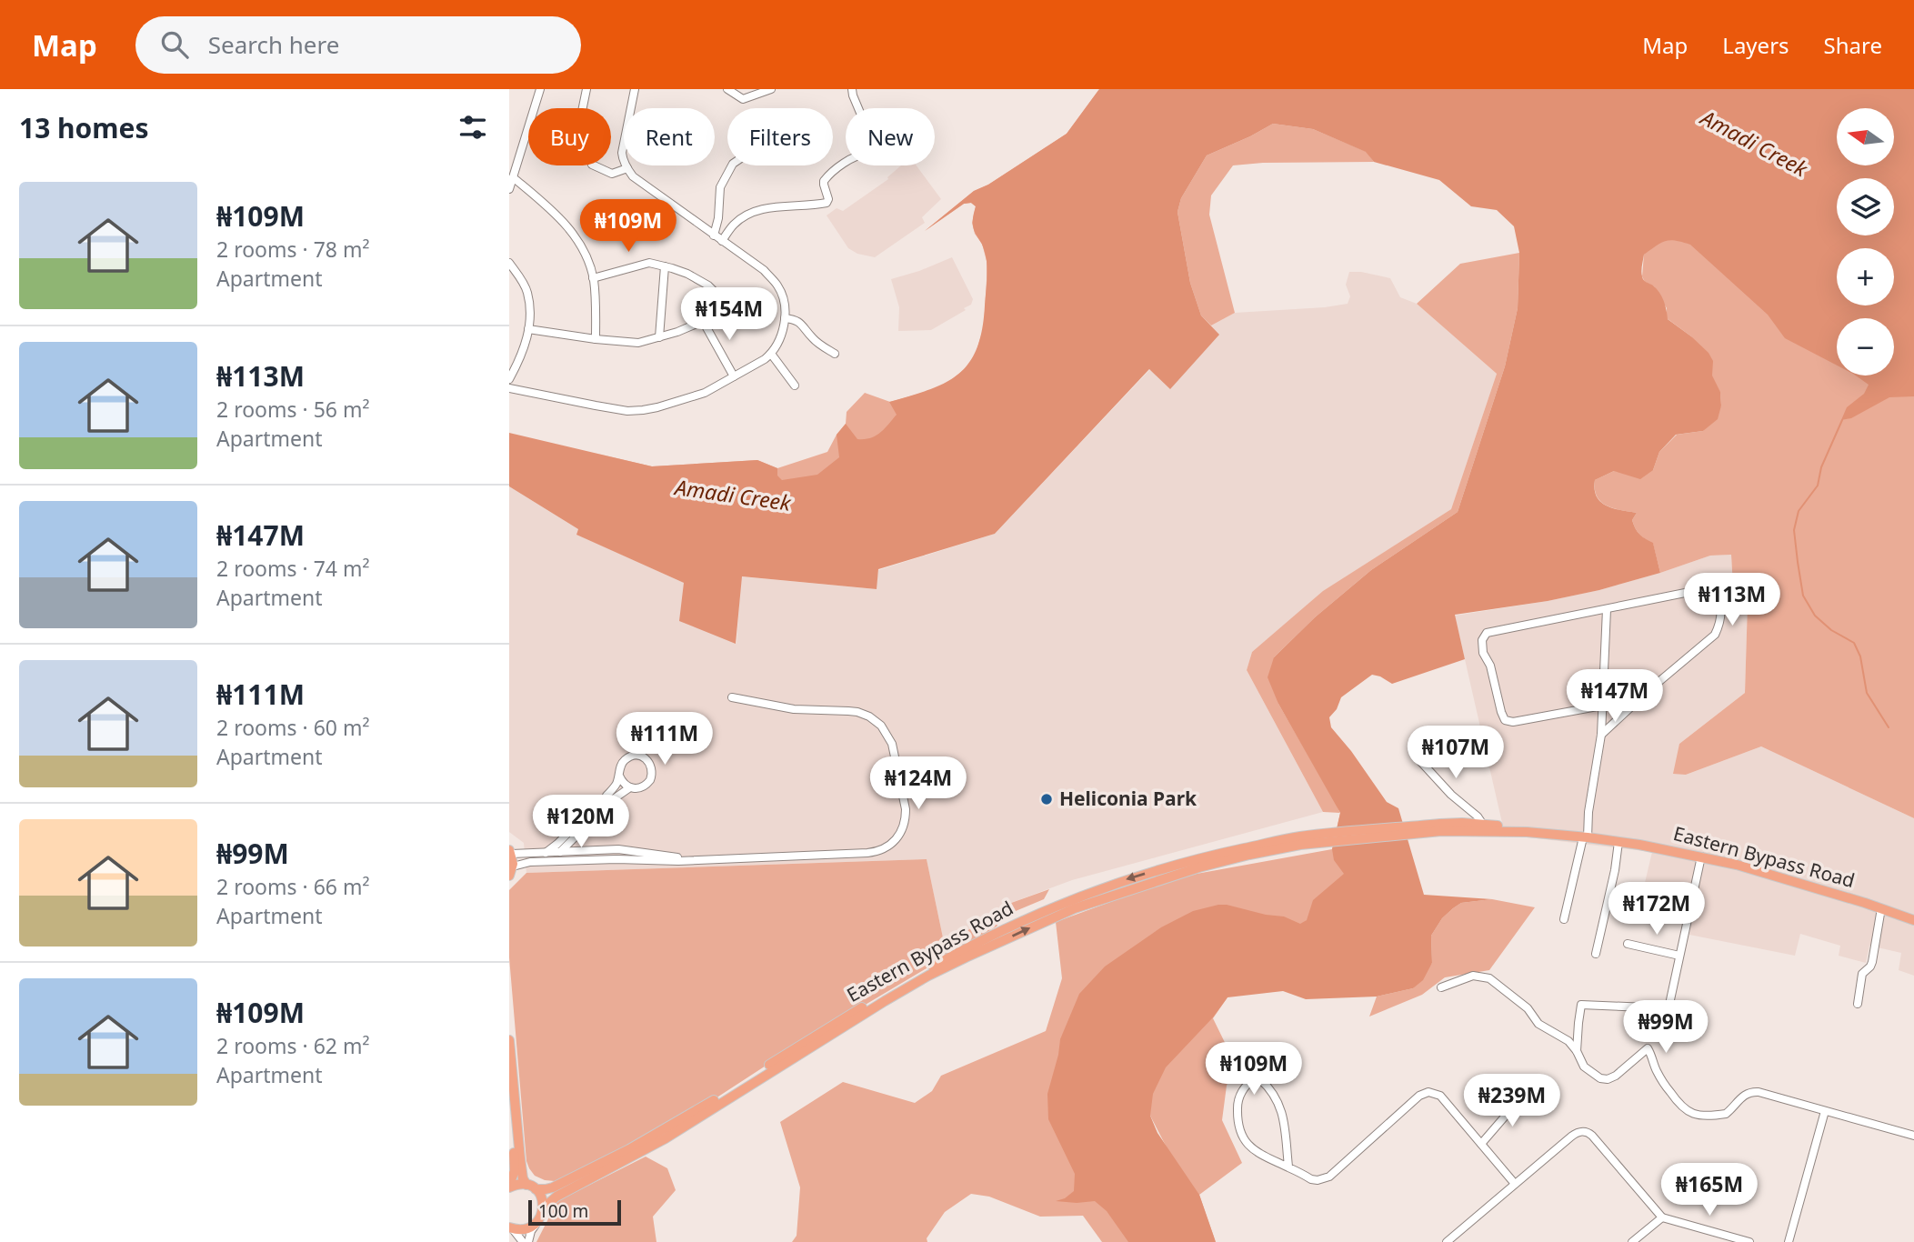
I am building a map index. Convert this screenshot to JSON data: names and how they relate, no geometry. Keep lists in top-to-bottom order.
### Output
{
  "streets": {
    "main road": ["Eastern Bypass Road"]
  },
  "water": ["Amadi Creek"],
  "places": ["Heliconia Park"],
  "scale_bar": "100 m",
  "north": "left",
  "page": {
    "header": "Map",
    "search": "Search here",
    "nav": ["Map", "Layers", "Share"],
    "heading": "13 homes",
    "map_buttons": ["+", "−"],
    "chip": [
      "Buy",
      "Rent",
      "Filters",
      "New"
    ],
    "list": [
      {
        "name": "₦109M",
        "note": "2 rooms · 78 m² · Apartment"
      },
      {
        "name": "₦113M",
        "note": "2 rooms · 56 m² · Apartment"
      },
      {
        "name": "₦147M",
        "note": "2 rooms · 74 m² · Apartment"
      },
      {
        "name": "₦111M",
        "note": "2 rooms · 60 m² · Apartment"
      },
      {
        "name": "₦99M",
        "note": "2 rooms · 66 m² · Apartment"
      },
      {
        "name": "₦109M",
        "note": "2 rooms · 62 m² · Apartment"
      }
    ],
    "price": [
      "₦109M",
      "₦154M",
      "₦113M",
      "₦147M",
      "₦111M",
      "₦107M",
      "₦124M",
      "₦120M",
      "₦172M",
      "₦99M",
      "₦109M",
      "₦239M",
      "₦165M"
    ],
    "scale": "100 m"
  }
}
